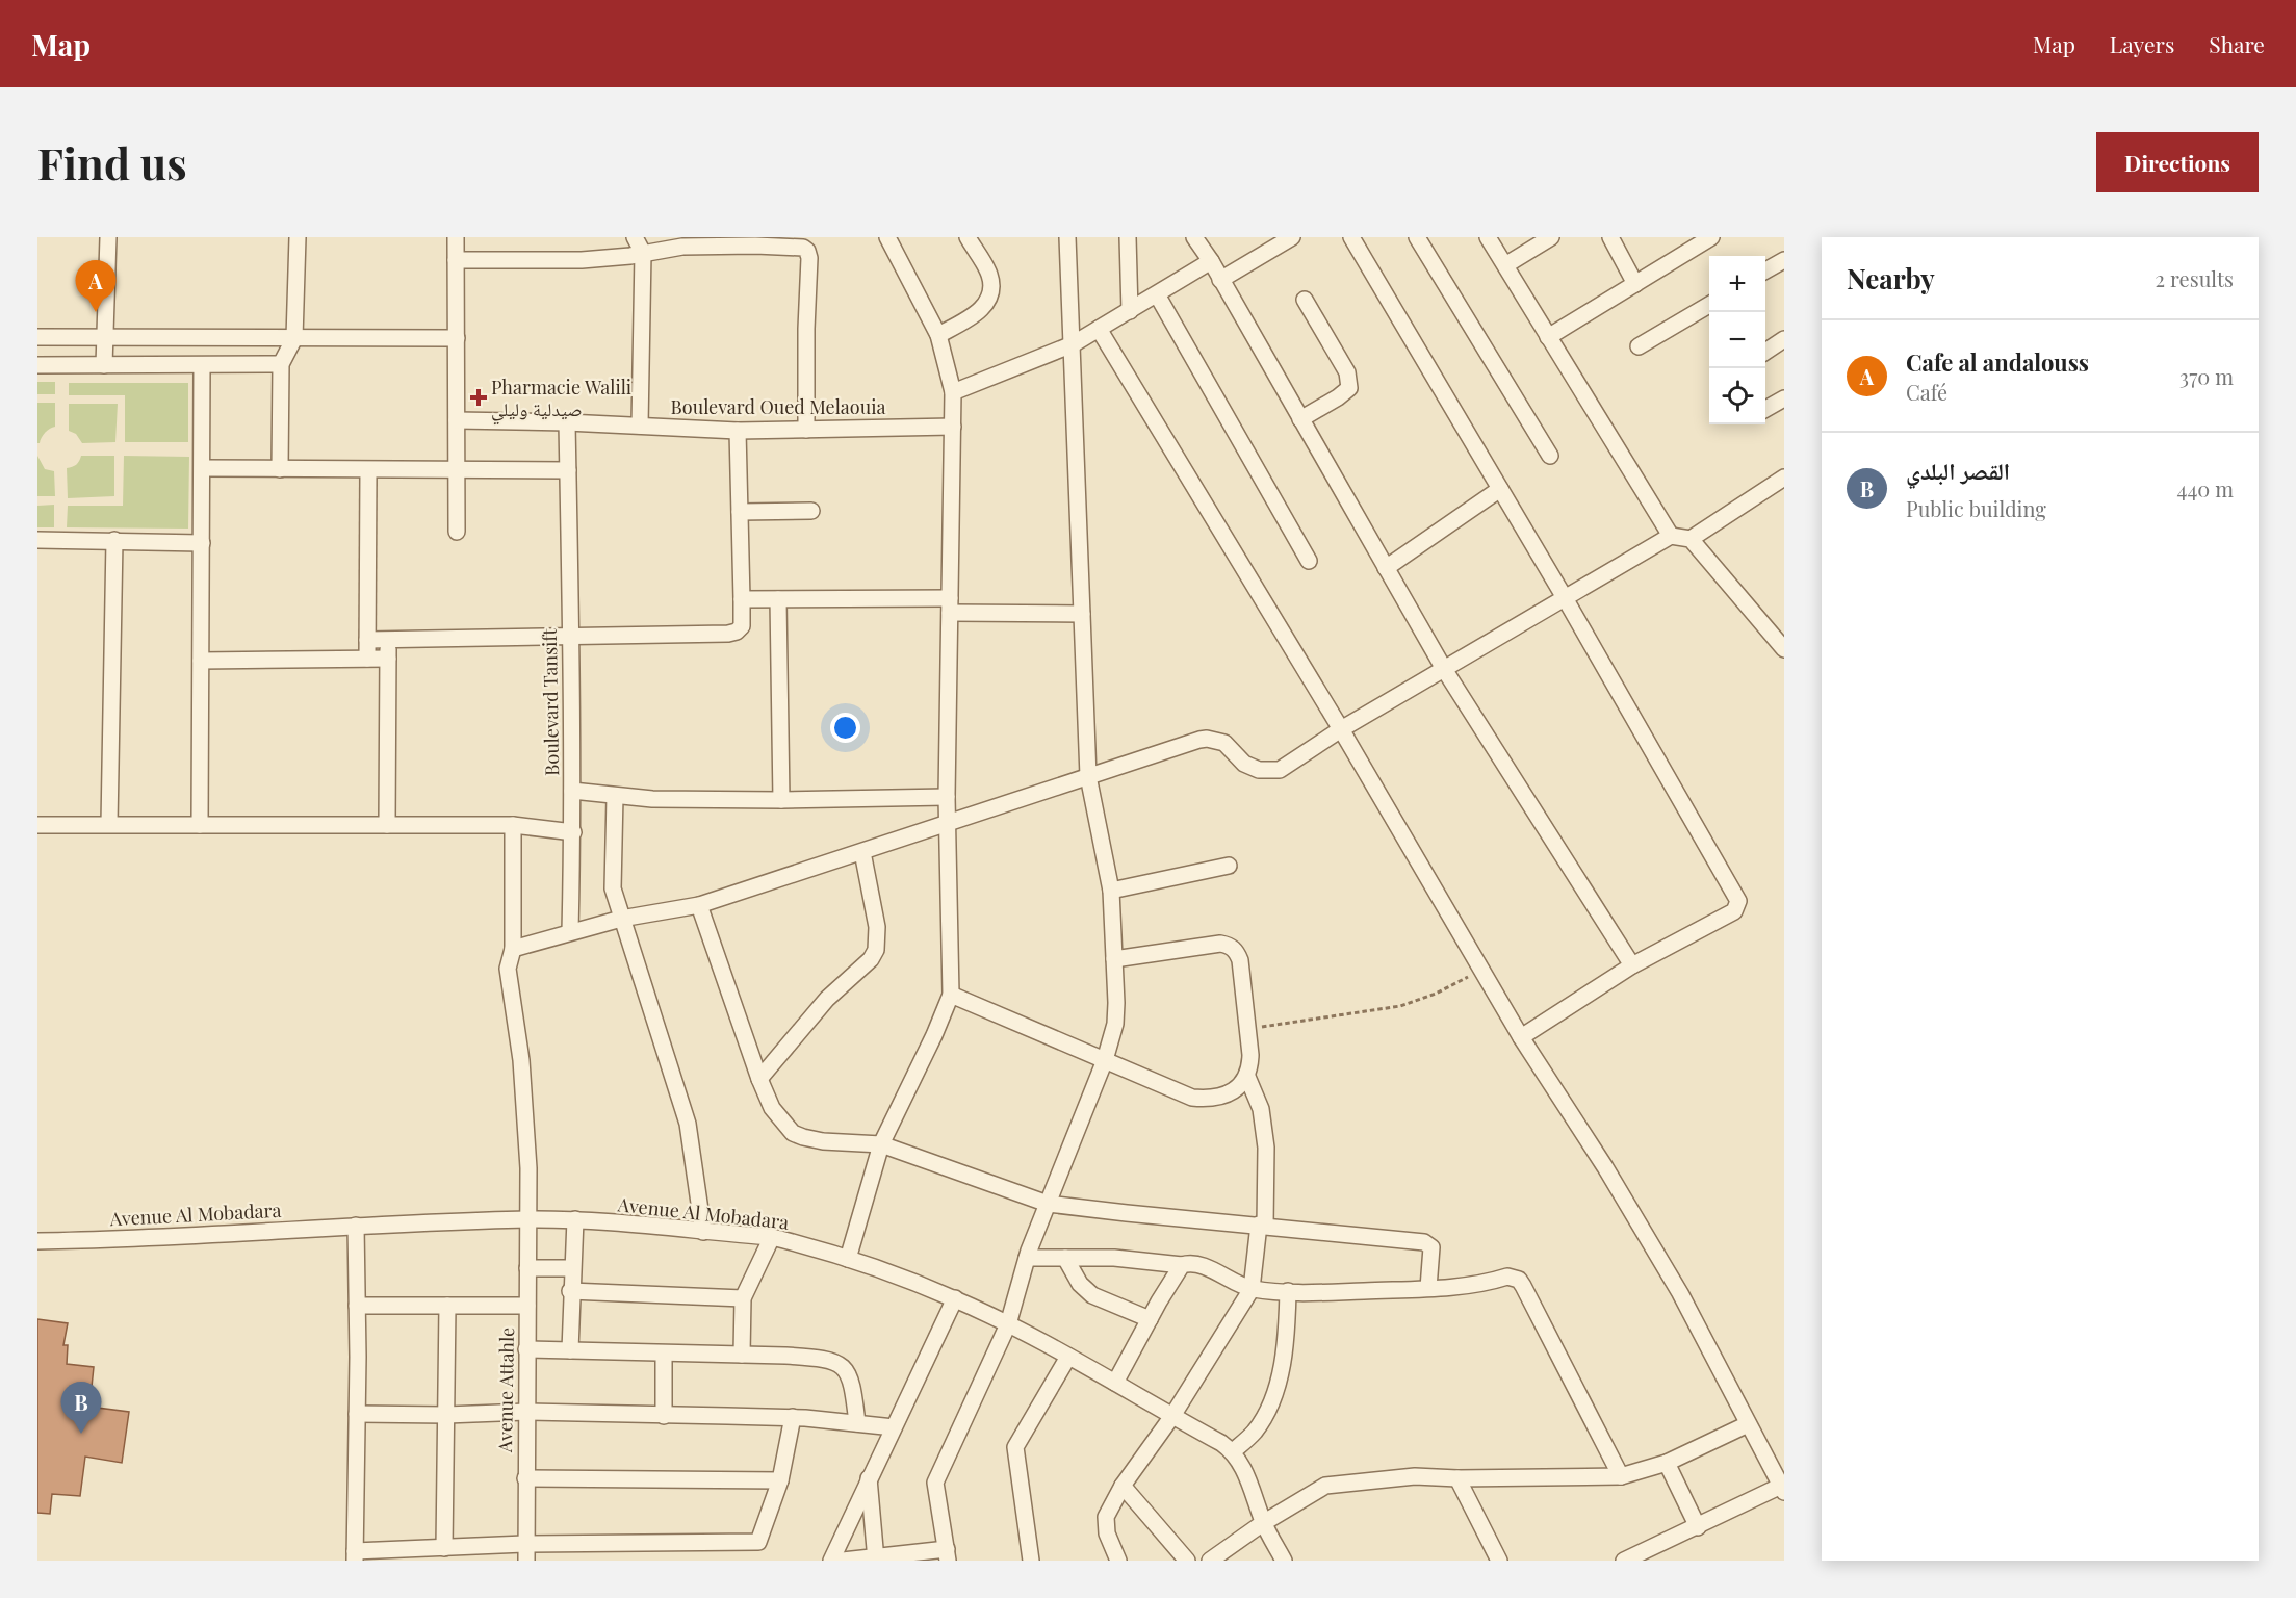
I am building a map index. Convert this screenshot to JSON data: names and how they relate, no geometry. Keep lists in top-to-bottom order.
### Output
{
  "streets": {
    "street": [
      "Boulevard Oued Melaouia",
      "Boulevard Tansift",
      "Avenue Al Mobadara",
      "Avenue Attahle"
    ]
  },
  "crossings": [
    ["Boulevard Oued Melaouia", "Boulevard Tansift"],
    ["Avenue Al Mobadara", "Avenue Attahle"]
  ],
  "places": {
    "health": ["Pharmacie Walili صيدلية وليلي"]
  },
  "page": {
    "header": "Map",
    "nav": ["Map", "Layers", "Share"],
    "buttons": "Directions",
    "title": "Find us",
    "heading": ["Nearby", "2 results"],
    "map_buttons": ["+", "−"],
    "pins": ["A", "B"],
    "list": [
      {
        "mark": "A",
        "name": "Cafe al andalouss",
        "note": "Café",
        "value": "370 m"
      },
      {
        "mark": "B",
        "name": "القصر البلدي",
        "note": "Public building",
        "value": "440 m"
      }
    ]
  }
}
